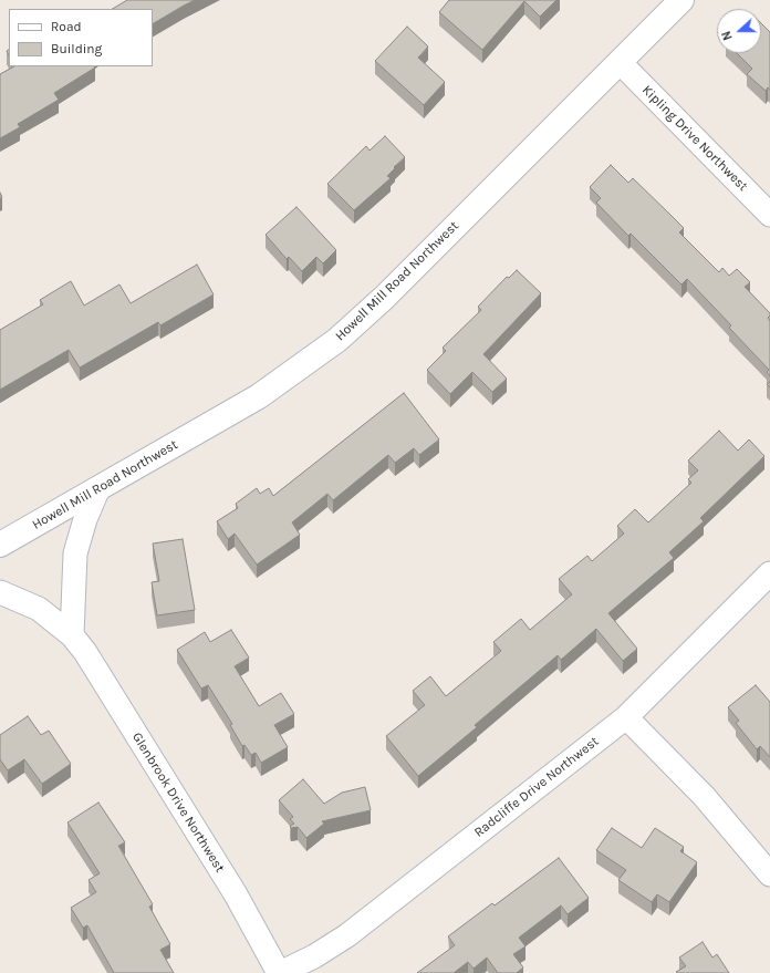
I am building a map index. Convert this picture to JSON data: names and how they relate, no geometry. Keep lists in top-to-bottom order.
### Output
{
  "streets": {
    "main road": ["Howell Mill Road Northwest"],
    "street": ["Kipling Drive Northwest", "Radcliffe Drive Northwest", "Glenbrook Drive Northwest"]
  },
  "crossings": [
    ["Kipling Drive Northwest", "Howell Mill Road Northwest"],
    ["Radcliffe Drive Northwest", "Glenbrook Drive Northwest"]
  ],
  "legend": ["Road", "Building"],
  "north": "left"
}
